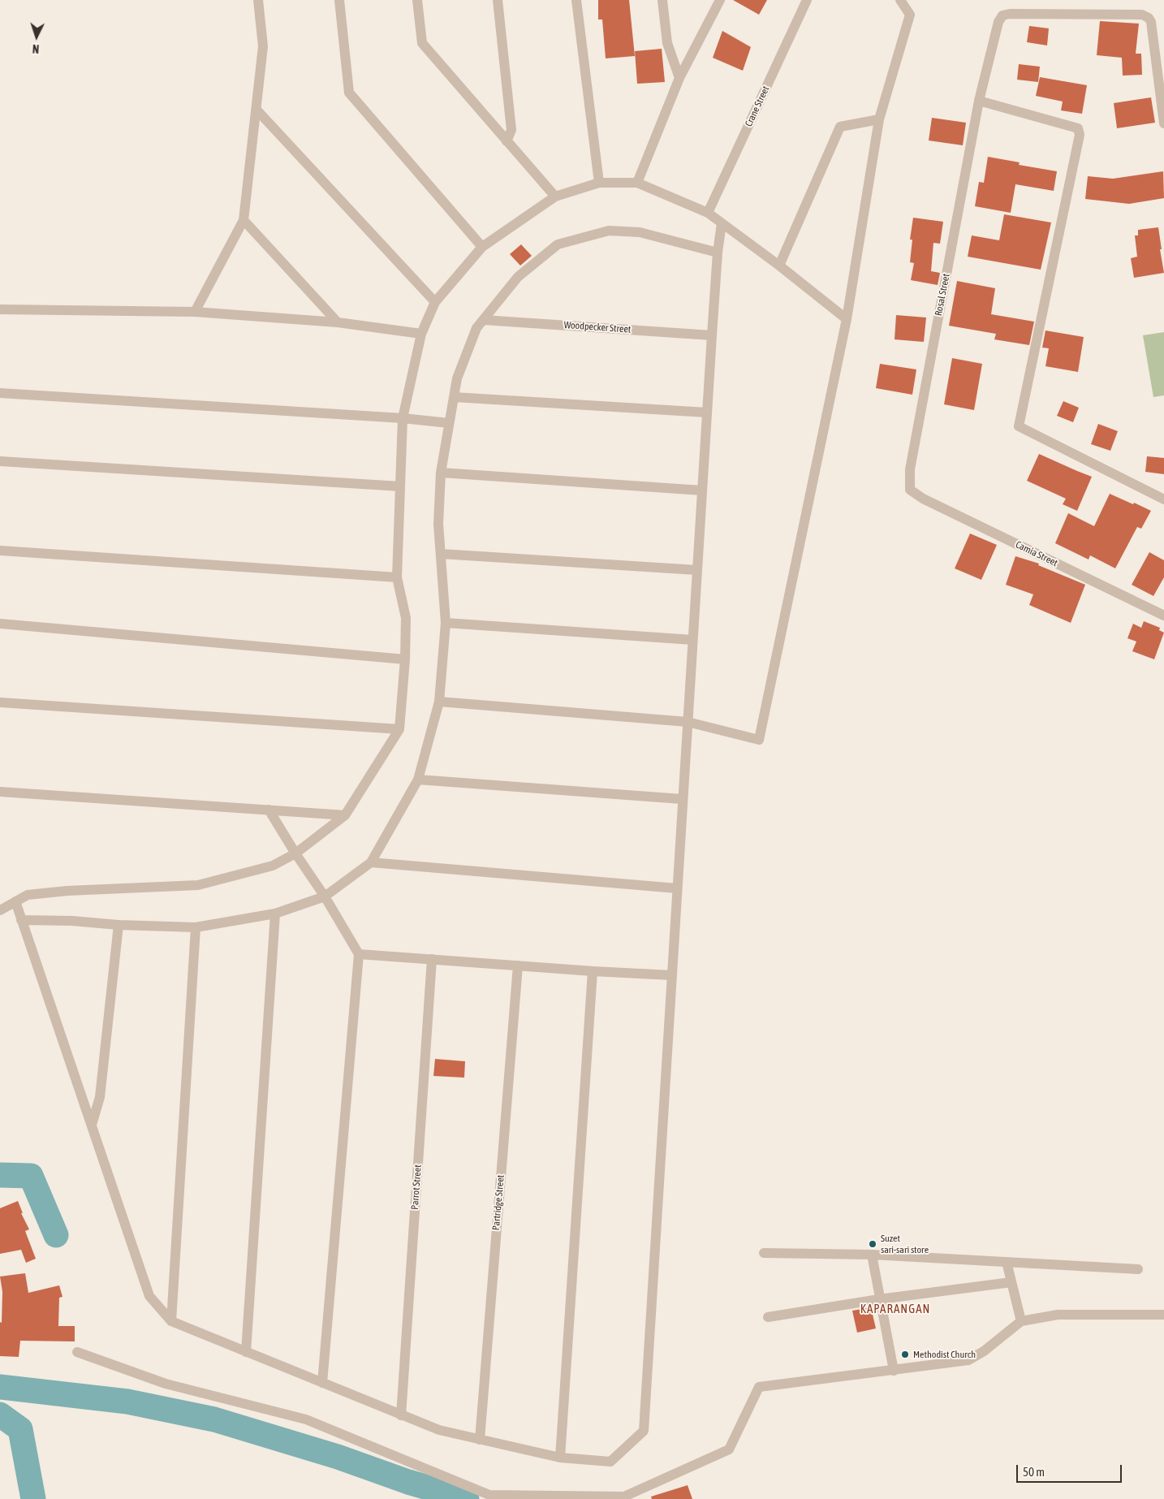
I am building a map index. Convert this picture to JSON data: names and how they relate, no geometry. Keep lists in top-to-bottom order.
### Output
{
  "streets": {
    "street": [
      "Crane Street",
      "Rosal Street",
      "Woodpecker Street",
      "Camia Street",
      "Parrot Street",
      "Partridge Street"
    ]
  },
  "crossings": [
    ["Rosal Street", "Camia Street"]
  ],
  "districts": ["KAPARANGAN"],
  "places": ["Suzet sari-sari store", "Methodist Church"],
  "scale_bar": "50 m",
  "north": "bottom"
}
